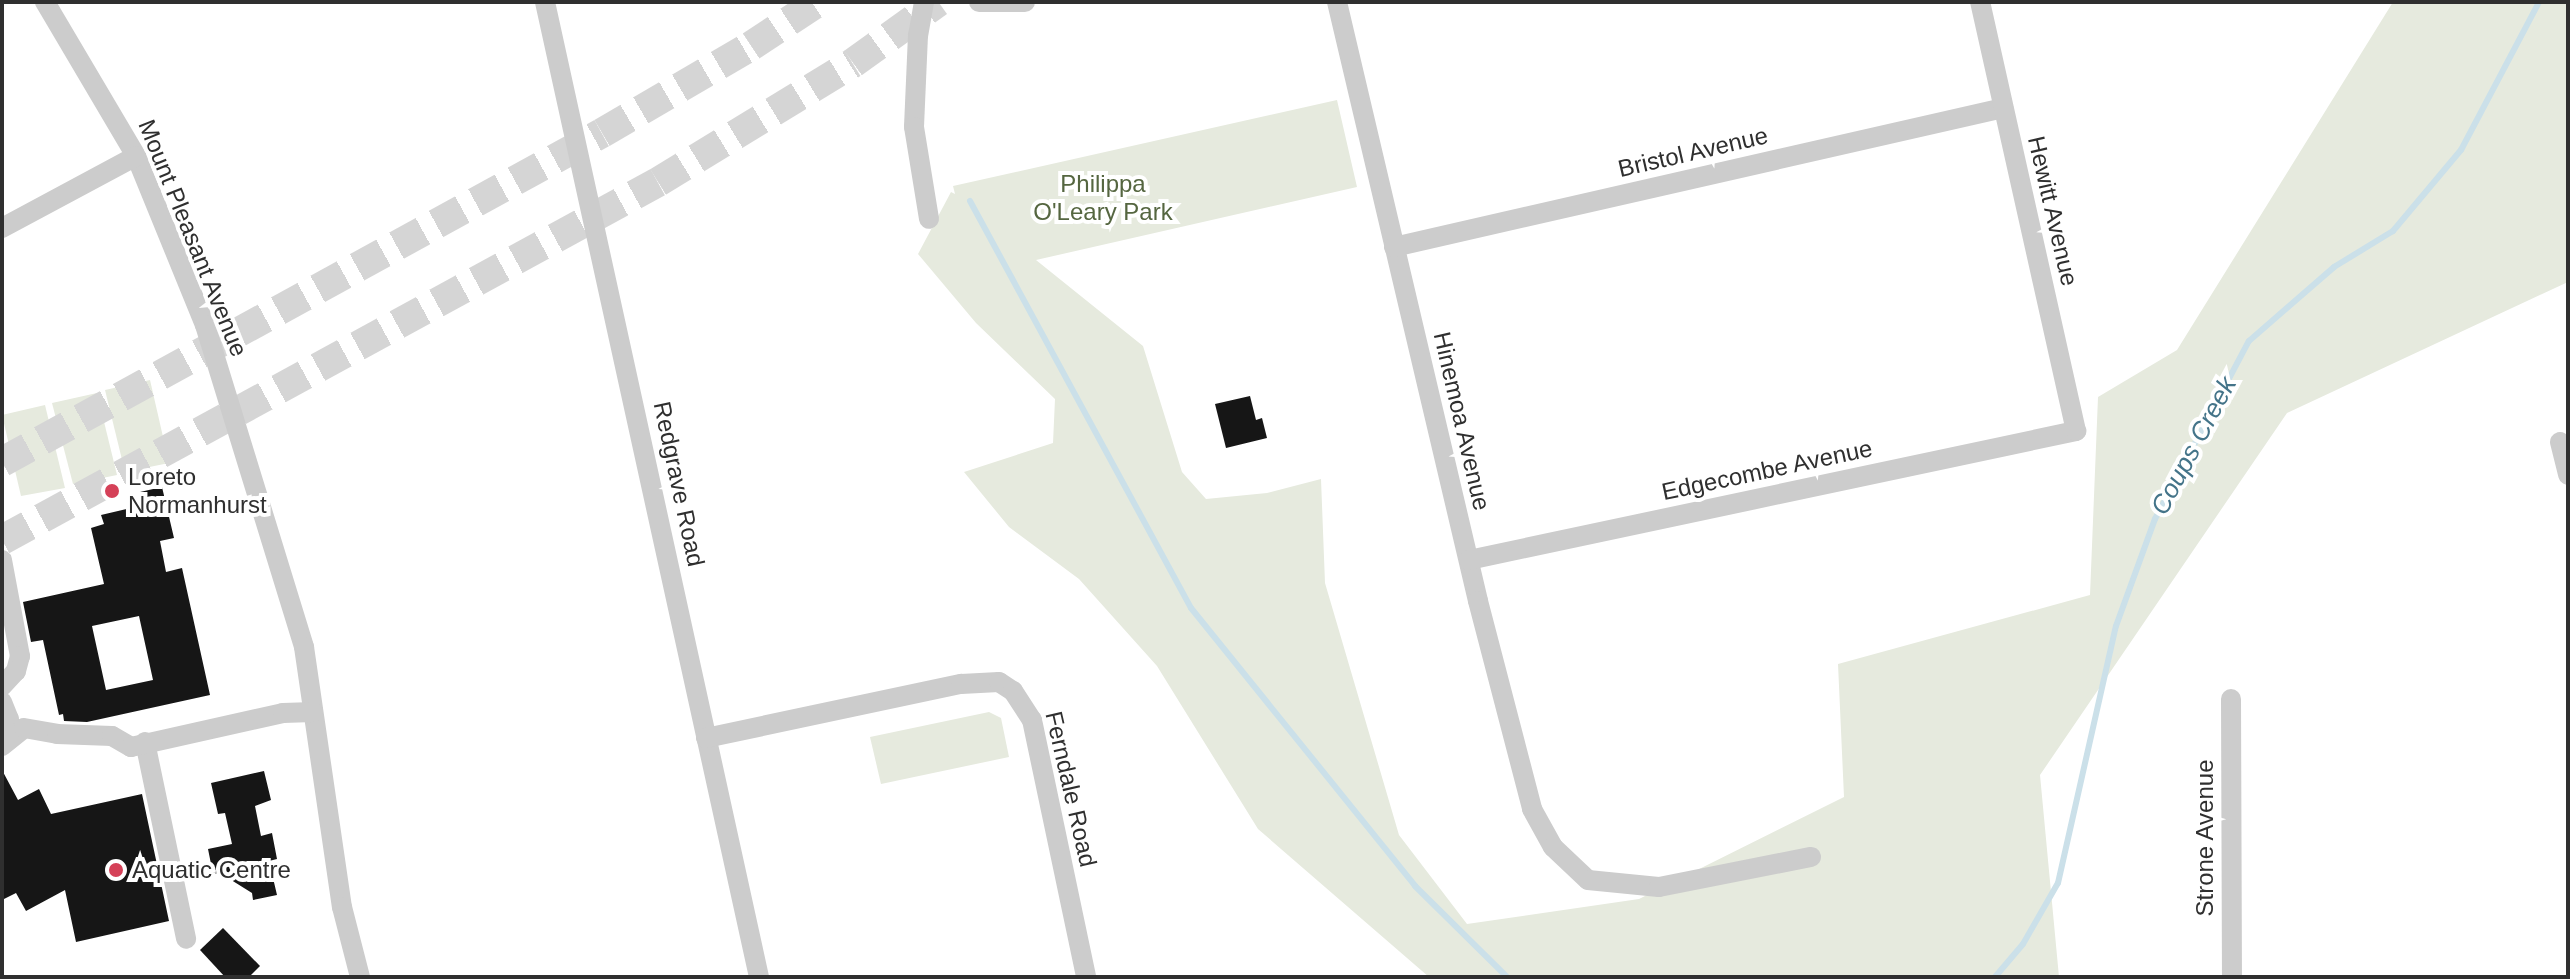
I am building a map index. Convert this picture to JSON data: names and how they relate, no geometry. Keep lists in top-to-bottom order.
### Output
{
  "streets": {
    "street": [
      "Bristol Avenue",
      "Hewitt Avenue",
      "Mount Pleasant Avenue",
      "Hinemoa Avenue",
      "Edgecombe Avenue",
      "Redgrave Road",
      "Ferndale Road",
      "Strone Avenue"
    ]
  },
  "crossings": [
    ["Bristol Avenue", "Hewitt Avenue"],
    ["Bristol Avenue", "Hinemoa Avenue"],
    ["Hewitt Avenue", "Edgecombe Avenue"],
    ["Hinemoa Avenue", "Edgecombe Avenue"],
    ["Redgrave Road", "Ferndale Road"]
  ],
  "water": ["Coups Creek"],
  "parks": ["Philippa O'Leary Park"],
  "places": ["Loreto Normanhurst", "Aquatic Centre"]
}
